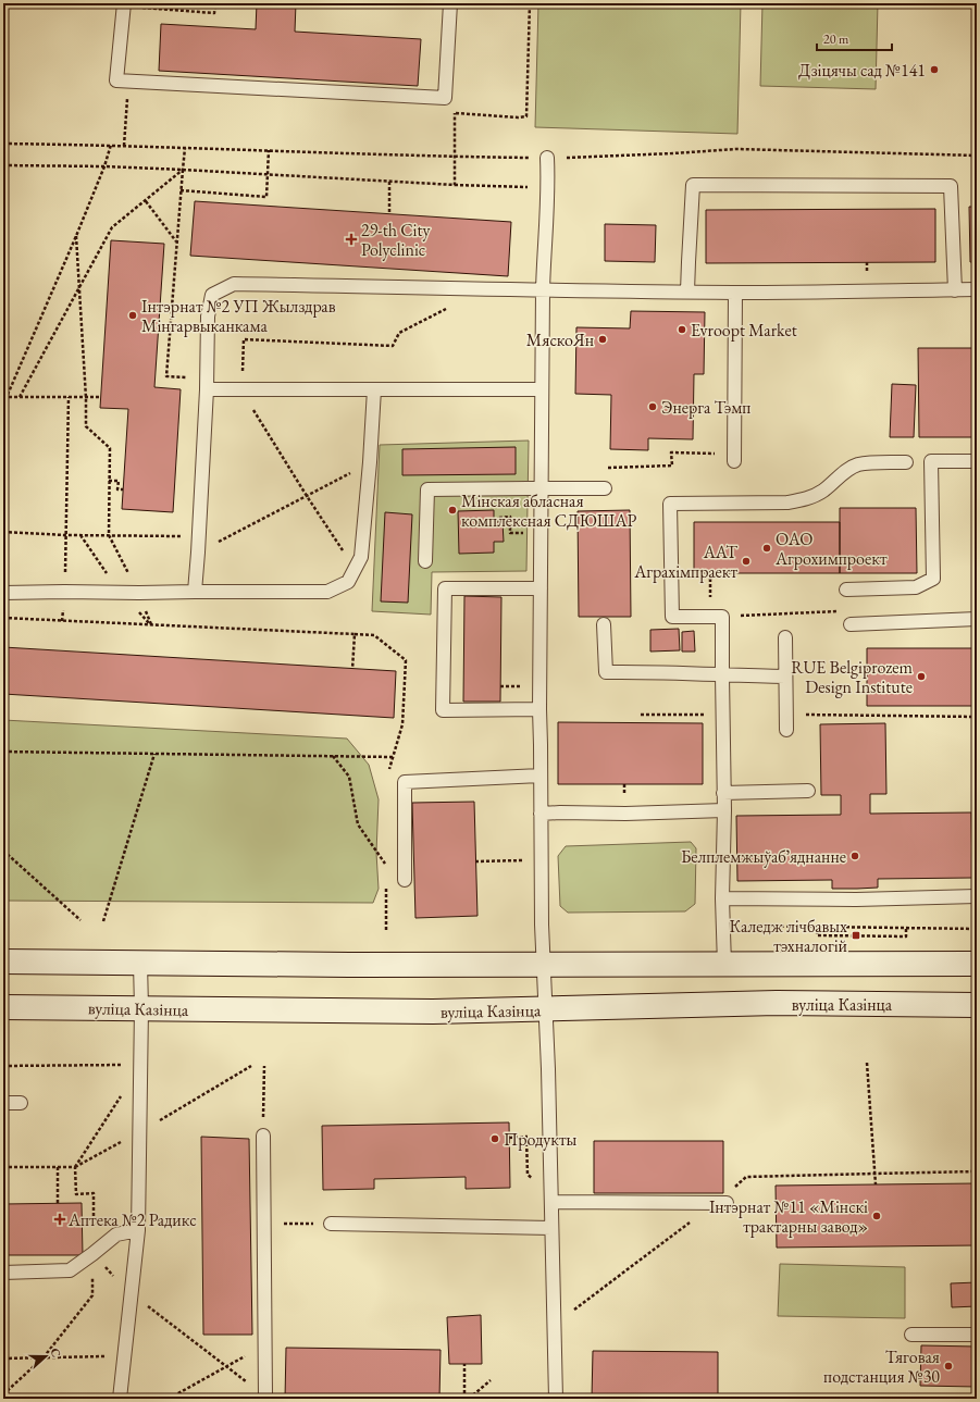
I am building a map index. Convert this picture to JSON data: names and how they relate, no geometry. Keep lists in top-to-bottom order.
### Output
{
  "streets": {
    "main road": ["вуліца Казінца"]
  },
  "places": {
    "other": [
      "Дзіцячы сад №141",
      "Інтэрнат №2 УП Жылздрав Мінгарвыканкама",
      "Evroopt Market",
      "МяскоЯн",
      "Энерга Тэмп",
      "Мінская абласная комплексная СДЮШАР",
      "ОАО Агрохимпроект",
      "ААТ Аграхімпраект",
      "RUE Belgiprozem Design Institute",
      "Белплемжыўабʼяднанне",
      "Продукты",
      "Інтэрнат №11 «Мінскі трактарны завод»",
      "Тяговая подстанция №30"
    ],
    "health": ["29-th City Polyclinic", "Аптека №2 Радикс"],
    "transit": ["Каледж лічбавых тэхналогій"]
  },
  "scale_bar": "20 m",
  "north": "right"
}
